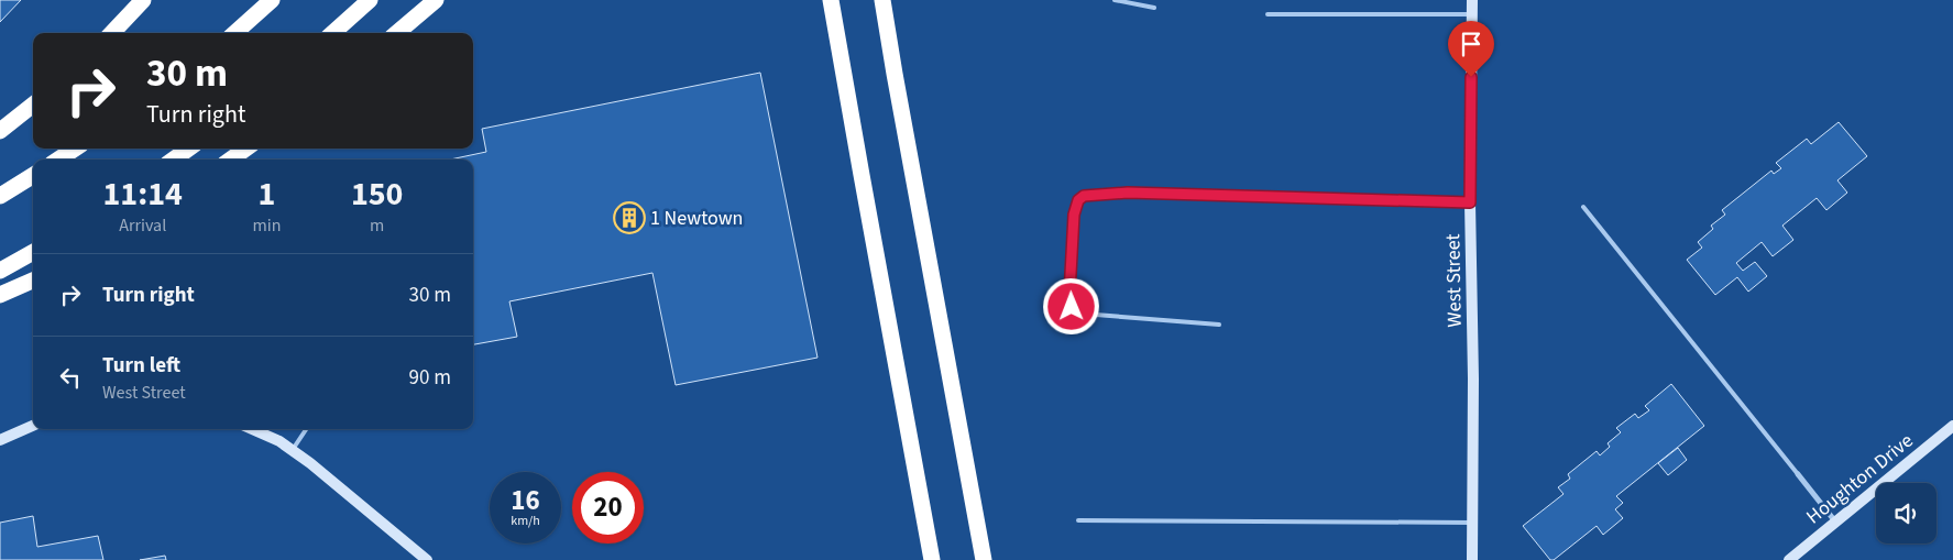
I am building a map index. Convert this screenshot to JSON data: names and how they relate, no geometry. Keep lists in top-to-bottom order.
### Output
{
  "streets": {
    "main road": ["West Street", "Houghton Drive"]
  },
  "places": {
    "building": ["1 Newtown"]
  },
  "page": {
    "turn": ["30 m", "Turn right"],
    "eta": [
      "11:14",
      "Arrival",
      "1",
      "min",
      "150",
      "m"
    ],
    "list": [
      {
        "name": "Turn right",
        "value": "30 m"
      },
      {
        "name": "Turn left",
        "note": "West Street",
        "value": "90 m"
      }
    ],
    "speed": "16 km/h",
    "limit": "20"
  }
}
